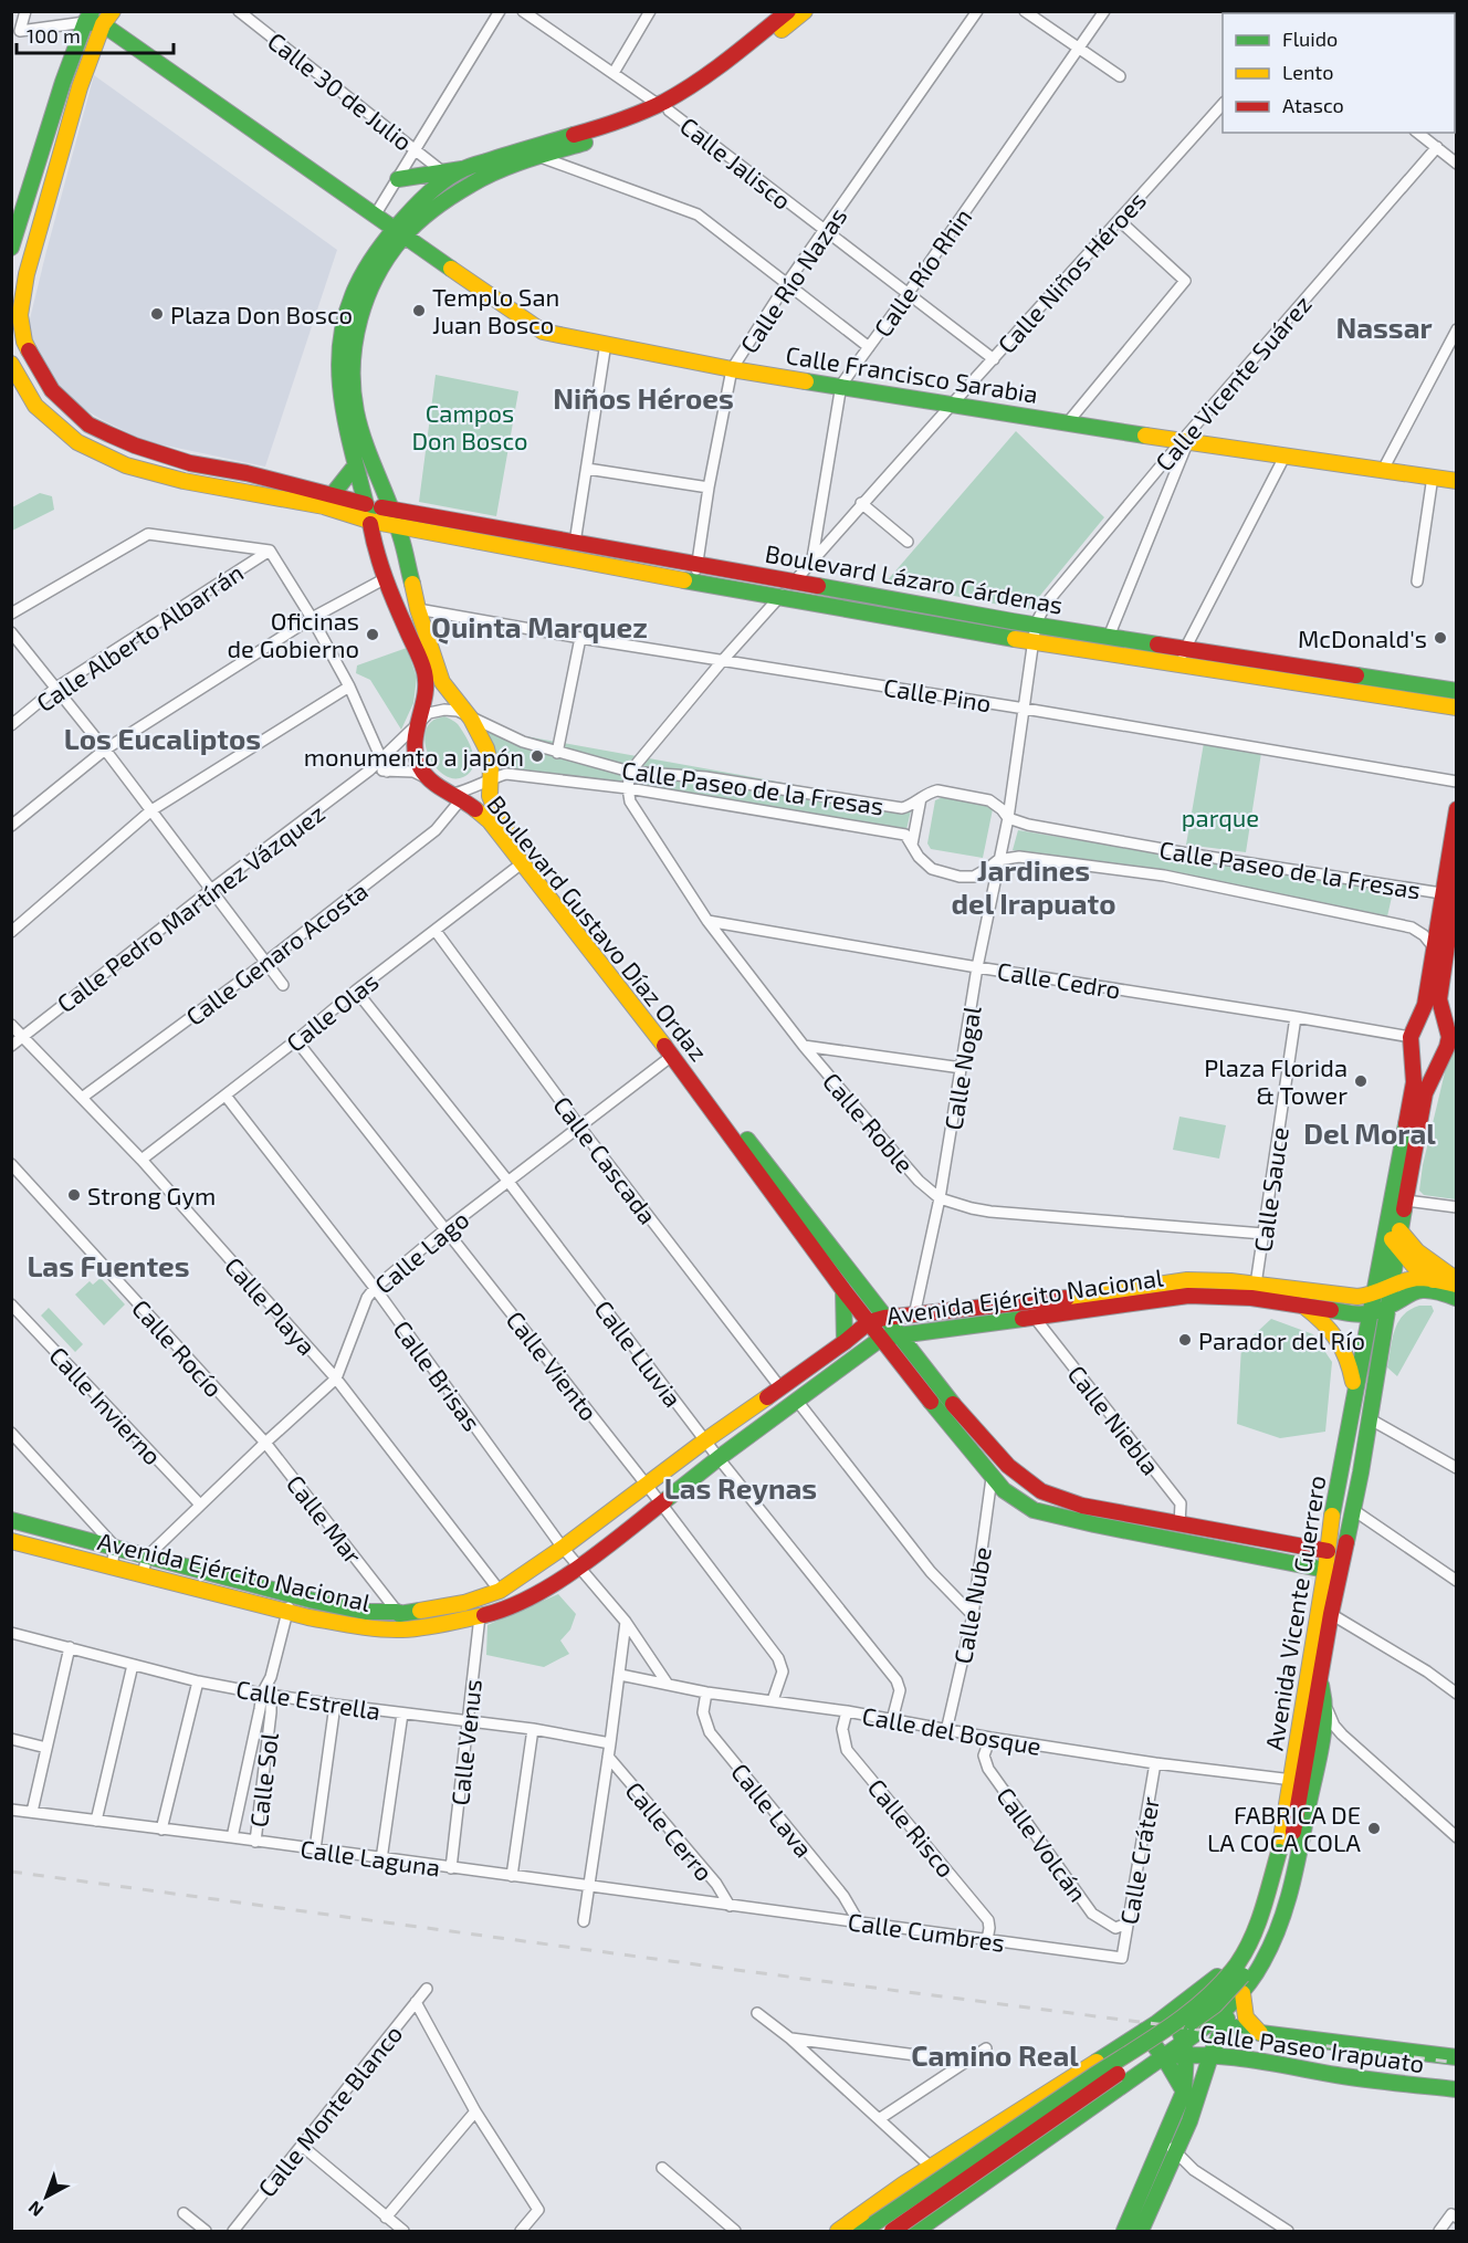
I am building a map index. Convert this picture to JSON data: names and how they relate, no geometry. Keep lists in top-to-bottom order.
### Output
{
  "streets": {
    "main road": [
      "Calle Francisco Sarabia",
      "Boulevard Lázaro Cárdenas",
      "Boulevard Gustavo Díaz Ordaz",
      "Avenida Ejército Nacional",
      "Avenida Vicente Guerrero",
      "Calle Paseo Irapuato"
    ],
    "street": [
      "Calle 30 de Julio",
      "Calle Jalisco",
      "Calle Río Rhin",
      "Calle Niños Héroes",
      "Calle Río Nazas",
      "Calle Vicente Suárez",
      "Calle Alberto Albarrán",
      "Calle Pino",
      "Calle Paseo de la Fresas",
      "Calle Pedro Martínez Vázquez",
      "Calle Genaro Acosta",
      "Calle Cedro",
      "Calle Olas",
      "Calle Nogal",
      "Calle Roble",
      "Calle Cascada",
      "Calle Sauce",
      "Calle Lago",
      "Calle Playa",
      "Calle Rocío",
      "Calle Lluvia",
      "Calle Viento",
      "Calle Brisas",
      "Calle Invierno",
      "Calle Niebla",
      "Calle Mar",
      "Calle Nube",
      "Calle Estrella",
      "Calle del Bosque",
      "Calle Venus",
      "Calle Sol",
      "Calle Lava",
      "Calle Risco",
      "Calle Cerro",
      "Calle Volcán",
      "Calle Laguna",
      "Calle Cráter",
      "Calle Cumbres",
      "Calle Monte Blanco"
    ]
  },
  "crossings": [
    ["Calle Jalisco", "Calle Río Rhin"],
    ["Calle Jalisco", "Calle Niños Héroes"],
    ["Calle Jalisco", "Calle Río Nazas"],
    ["Calle Jalisco", "Boulevard Gustavo Díaz Ordaz"],
    ["Calle Río Rhin", "Calle Niños Héroes"],
    ["Calle Río Rhin", "Calle Francisco Sarabia"],
    ["Calle Niños Héroes", "Calle Francisco Sarabia"],
    ["Calle Niños Héroes", "Boulevard Lázaro Cárdenas"],
    ["Calle Niños Héroes", "Calle Pino"],
    ["Calle Niños Héroes", "Calle Paseo de la Fresas"],
    ["Calle Río Nazas", "Calle Francisco Sarabia"],
    ["Calle Río Nazas", "Boulevard Lázaro Cárdenas"],
    ["Calle Francisco Sarabia", "Calle Vicente Suárez"],
    ["Calle Francisco Sarabia", "Boulevard Lázaro Cárdenas"],
    ["Calle Francisco Sarabia", "Boulevard Gustavo Díaz Ordaz"],
    ["Calle Vicente Suárez", "Boulevard Lázaro Cárdenas"],
    ["Calle Vicente Suárez", "Calle Nogal"],
    ["Boulevard Lázaro Cárdenas", "Boulevard Gustavo Díaz Ordaz"],
    ["Boulevard Lázaro Cárdenas", "Calle Nogal"],
    ["Calle Pino", "Boulevard Gustavo Díaz Ordaz"],
    ["Calle Pino", "Calle Nogal"],
    ["Calle Paseo de la Fresas", "Calle Pedro Martínez Vázquez"],
    ["Calle Paseo de la Fresas", "Boulevard Gustavo Díaz Ordaz"],
    ["Calle Paseo de la Fresas", "Calle Genaro Acosta"],
    ["Calle Paseo de la Fresas", "Calle Nogal"],
    ["Calle Paseo de la Fresas", "Calle Roble"],
    ["Calle Paseo de la Fresas", "Avenida Vicente Guerrero"],
    ["Calle Pedro Martínez Vázquez", "Boulevard Gustavo Díaz Ordaz"],
    ["Calle Pedro Martínez Vázquez", "Calle Genaro Acosta"],
    ["Calle Pedro Martínez Vázquez", "Calle Playa"],
    ["Boulevard Gustavo Díaz Ordaz", "Calle Genaro Acosta"],
    ["Boulevard Gustavo Díaz Ordaz", "Calle Olas"],
    ["Boulevard Gustavo Díaz Ordaz", "Calle Lago"],
    ["Boulevard Gustavo Díaz Ordaz", "Avenida Ejército Nacional"],
    ["Boulevard Gustavo Díaz Ordaz", "Calle Niebla"],
    ["Boulevard Gustavo Díaz Ordaz", "Calle Nube"],
    ["Boulevard Gustavo Díaz Ordaz", "Avenida Vicente Guerrero"],
    ["Calle Genaro Acosta", "Calle Playa"],
    ["Calle Cedro", "Calle Nogal"],
    ["Calle Cedro", "Calle Roble"],
    ["Calle Cedro", "Calle Sauce"],
    ["Calle Cedro", "Avenida Vicente Guerrero"],
    ["Calle Olas", "Calle Cascada"],
    ["Calle Olas", "Calle Playa"],
    ["Calle Olas", "Calle Lluvia"],
    ["Calle Olas", "Calle Viento"],
    ["Calle Olas", "Calle Brisas"],
    ["Calle Nogal", "Calle Roble"],
    ["Calle Nogal", "Avenida Ejército Nacional"],
    ["Calle Roble", "Calle Sauce"],
    ["Calle Cascada", "Calle Lago"],
    ["Calle Cascada", "Avenida Ejército Nacional"],
    ["Calle Sauce", "Avenida Ejército Nacional"],
    ["Calle Lago", "Avenida Ejército Nacional"],
    ["Calle Lago", "Calle Playa"],
    ["Calle Lago", "Calle Rocío"],
    ["Calle Lago", "Calle Lluvia"],
    ["Calle Lago", "Calle Viento"],
    ["Calle Lago", "Calle Brisas"],
    ["Calle Lago", "Calle Invierno"],
    ["Calle Lago", "Calle Mar"],
    ["Avenida Ejército Nacional", "Calle Playa"],
    ["Avenida Ejército Nacional", "Calle Lluvia"],
    ["Avenida Ejército Nacional", "Calle Viento"],
    ["Avenida Ejército Nacional", "Calle Brisas"],
    ["Avenida Ejército Nacional", "Calle Niebla"],
    ["Avenida Ejército Nacional", "Calle Mar"],
    ["Avenida Ejército Nacional", "Avenida Vicente Guerrero"],
    ["Avenida Ejército Nacional", "Calle Venus"],
    ["Avenida Ejército Nacional", "Calle Sol"],
    ["Calle Rocío", "Calle Mar"],
    ["Calle Lluvia", "Calle del Bosque"],
    ["Calle Viento", "Calle del Bosque"],
    ["Calle Brisas", "Calle del Bosque"],
    ["Calle Nube", "Calle del Bosque"],
    ["Calle Estrella", "Calle Venus"],
    ["Calle Estrella", "Calle Sol"],
    ["Calle del Bosque", "Calle Lava"],
    ["Calle del Bosque", "Calle Risco"],
    ["Calle del Bosque", "Calle Volcán"],
    ["Calle del Bosque", "Calle Cráter"],
    ["Calle Venus", "Calle Laguna"],
    ["Calle Sol", "Calle Laguna"],
    ["Calle Lava", "Calle Cumbres"],
    ["Calle Risco", "Calle Cumbres"],
    ["Calle Cerro", "Calle Laguna"],
    ["Calle Cerro", "Calle Cumbres"],
    ["Calle Volcán", "Calle Cráter"],
    ["Calle Laguna", "Calle Cumbres"],
    ["Calle Cráter", "Calle Cumbres"]
  ],
  "districts": [
    "Nassar",
    "Niños Héroes",
    "Quinta Marquez",
    "Los Eucaliptos",
    "Jardines del Irapuato",
    "Del Moral",
    "Las Fuentes",
    "Las Reynas",
    "Camino Real"
  ],
  "parks": ["Campos Don Bosco", "parque"],
  "places": [
    "Templo San Juan Bosco",
    "Plaza Don Bosco",
    "Oficinas de Gobierno",
    "McDonald's",
    "monumento a japón",
    "Plaza Florida & Tower",
    "Strong Gym",
    "Parador del Río",
    "FABRICA DE LA COCA COLA"
  ],
  "legend": ["Fluido", "Lento", "Atasco"],
  "scale_bar": "100 m",
  "north": "bottom left"
}
